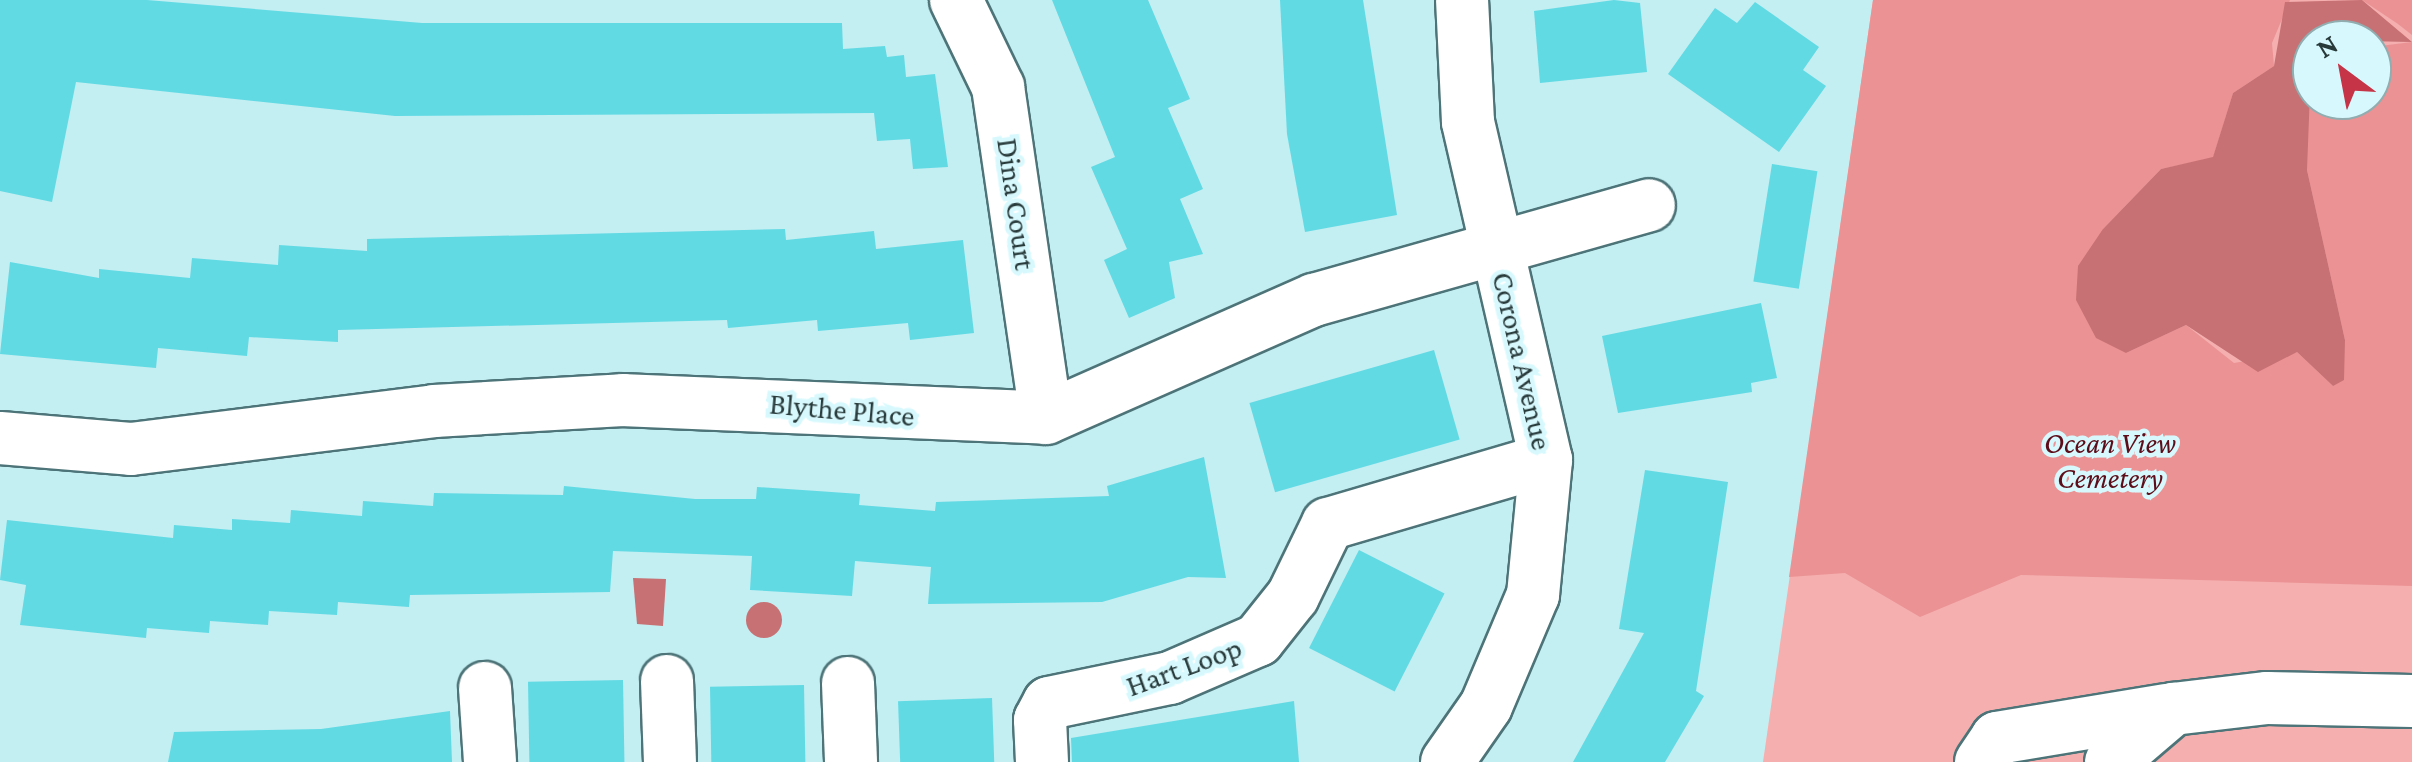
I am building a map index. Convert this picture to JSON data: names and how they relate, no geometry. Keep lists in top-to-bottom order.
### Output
{
  "streets": {
    "street": [
      "Dina Court",
      "Corona Avenue",
      "Blythe Place",
      "Hart Loop"
    ]
  },
  "crossings": [
    ["Dina Court", "Blythe Place"],
    ["Corona Avenue", "Blythe Place"],
    ["Corona Avenue", "Hart Loop"]
  ],
  "parks": ["Ocean View Cemetery"],
  "north": "top left"
}
